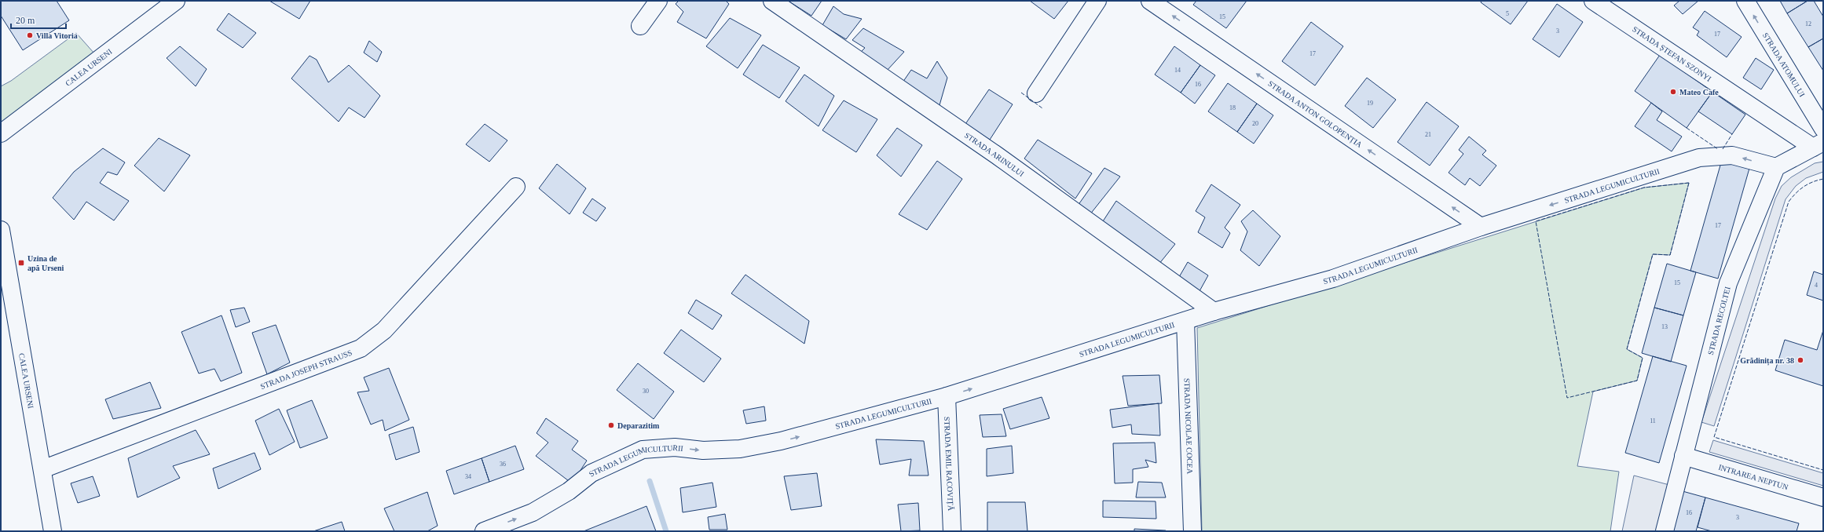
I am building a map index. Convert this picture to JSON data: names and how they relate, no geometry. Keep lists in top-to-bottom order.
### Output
{
  "streets": {
    "street": [
      "STRADA ȘTEFAN SZONYI",
      "STRADA ATOMULUI",
      "CALEA URSENI",
      "STRADA ANTON GOLOPENȚIA",
      "STRADA ARINULUI",
      "STRADA LEGUMICULTURII",
      "STRADA RECOLTEI",
      "STRADA JOSEPH STRAUSS",
      "STRADA NICOLAE COCEA",
      "STRADA EMIL RACOVIȚĂ",
      "INTRAREA NEPTUN"
    ]
  },
  "crossings": [
    ["CALEA URSENI", "STRADA JOSEPH STRAUSS"],
    ["STRADA ANTON GOLOPENȚIA", "STRADA LEGUMICULTURII"],
    ["STRADA ARINULUI", "STRADA LEGUMICULTURII"],
    ["STRADA LEGUMICULTURII", "STRADA RECOLTEI"],
    ["STRADA LEGUMICULTURII", "STRADA NICOLAE COCEA"],
    ["STRADA LEGUMICULTURII", "STRADA EMIL RACOVIȚĂ"],
    ["STRADA RECOLTEI", "INTRAREA NEPTUN"]
  ],
  "one_way": ["STRADA ATOMULUI", "STRADA ANTON GOLOPENȚIA"],
  "places": {
    "other": [
      "Villa Vitoria",
      "Mateo Cafe",
      "Grădinița nr. 38",
      "Deparazitim"
    ],
    "transit": ["Uzina de apă Urseni"]
  },
  "house_numbers": [
    "5",
    "15",
    "12",
    "3",
    "17",
    "17",
    "14",
    "16",
    "19",
    "18",
    "20",
    "21",
    "17",
    "15",
    "4",
    "13",
    "30",
    "11",
    "36",
    "34",
    "16",
    "3"
  ],
  "scale_bar": "20 m"
}
